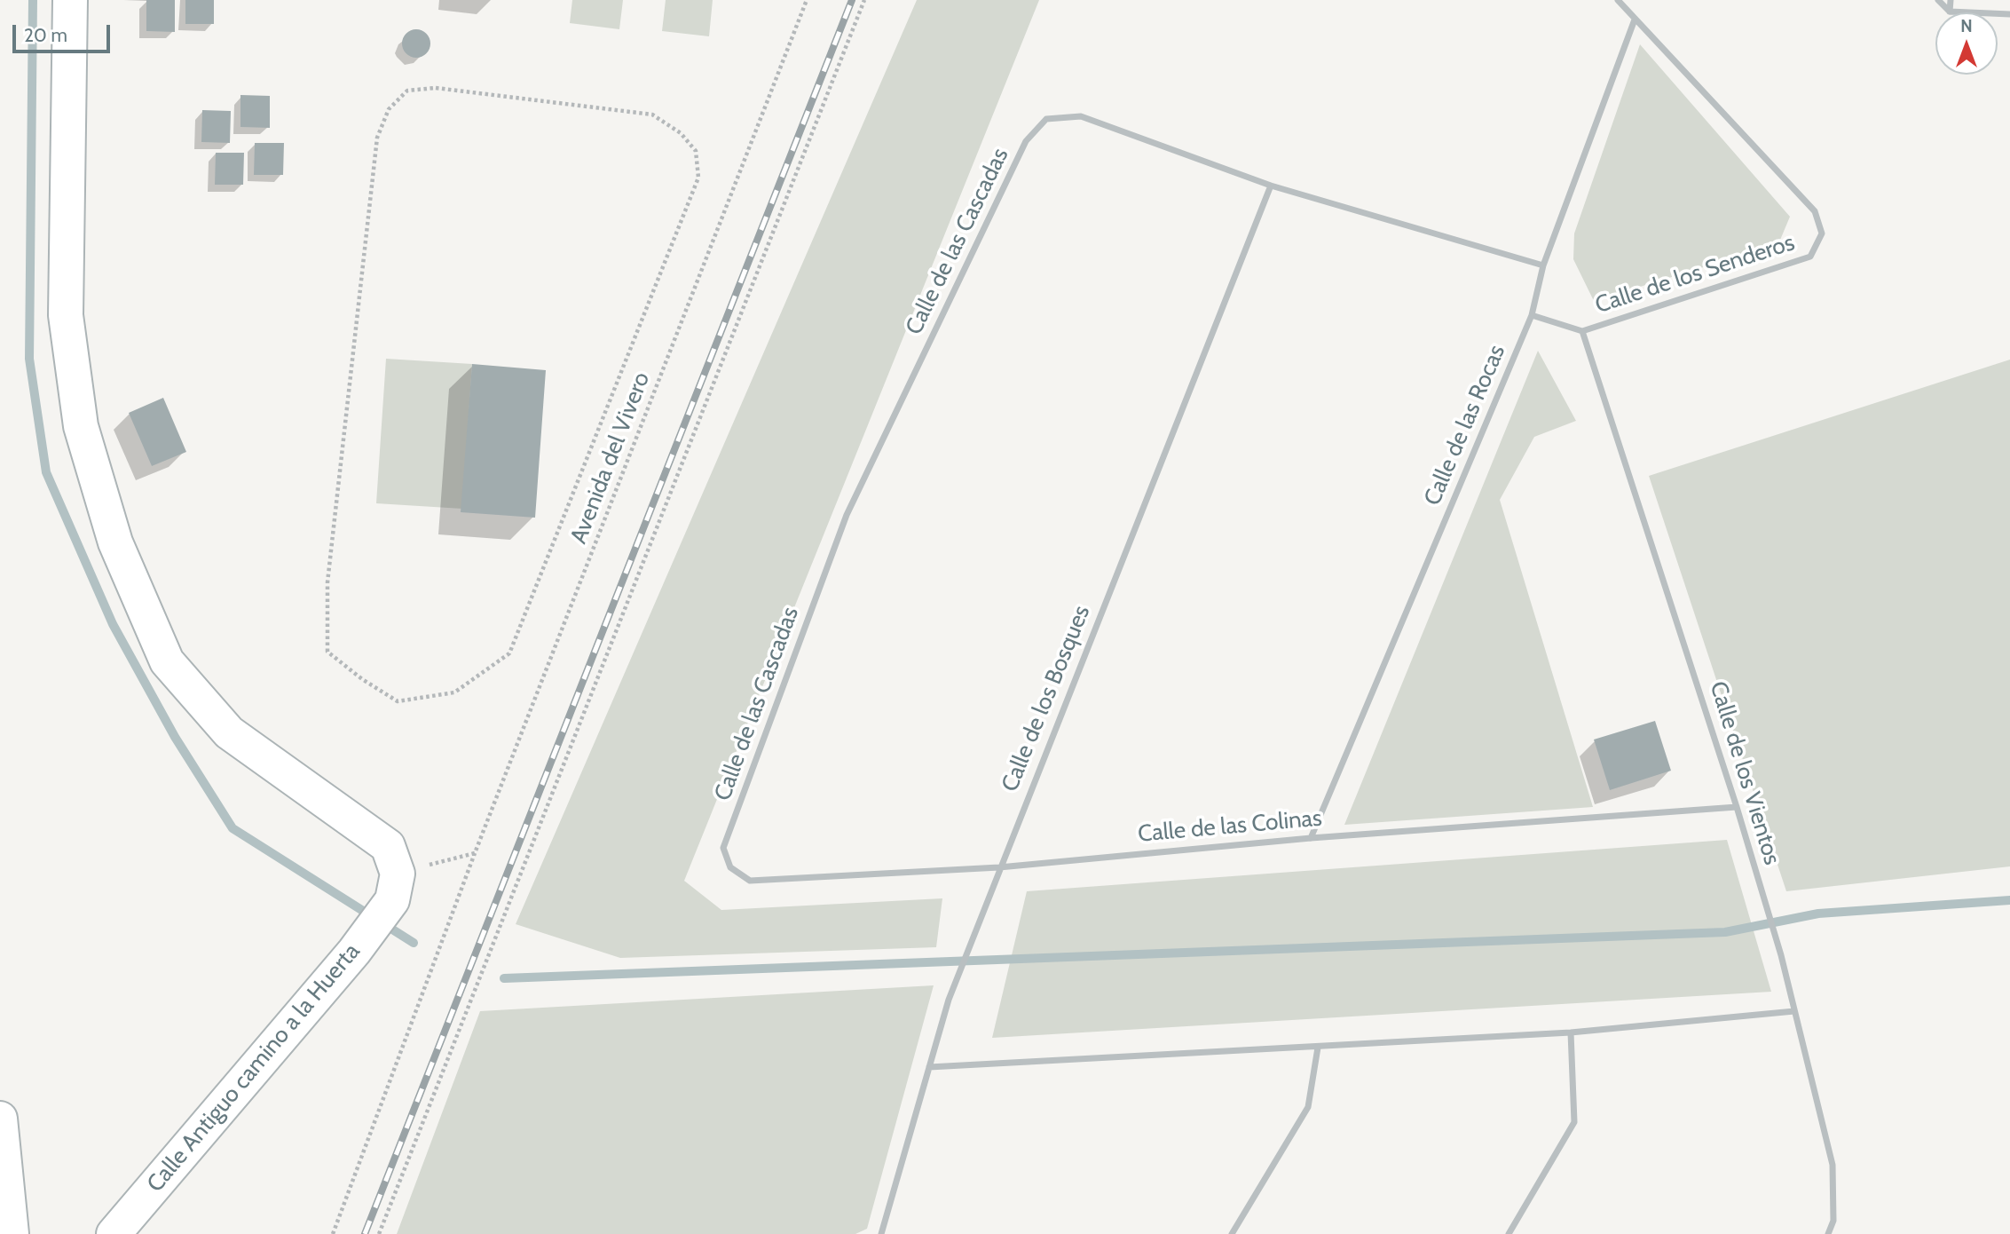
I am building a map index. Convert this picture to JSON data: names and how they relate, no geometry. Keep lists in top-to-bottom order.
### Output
{
  "streets": {
    "street": [
      "Calle de las Cascadas",
      "Calle de los Senderos",
      "Calle de las Rocas",
      "Calle de los Bosques",
      "Calle de los Vientos",
      "Calle de las Colinas",
      "Calle Antiguo camino a la Huerta"
    ],
    "path": ["Avenida del Vivero"]
  },
  "crossings": [
    ["Calle de las Cascadas", "Calle de las Rocas"],
    ["Calle de las Cascadas", "Calle de los Bosques"],
    ["Calle de las Cascadas", "Calle de las Colinas"],
    ["Calle de los Senderos", "Calle de las Rocas"],
    ["Calle de los Senderos", "Calle de los Vientos"],
    ["Calle de las Rocas", "Calle de las Colinas"],
    ["Calle de los Bosques", "Calle de las Colinas"],
    ["Calle de los Vientos", "Calle de las Colinas"]
  ],
  "scale_bar": "20 m",
  "north": "top"
}
